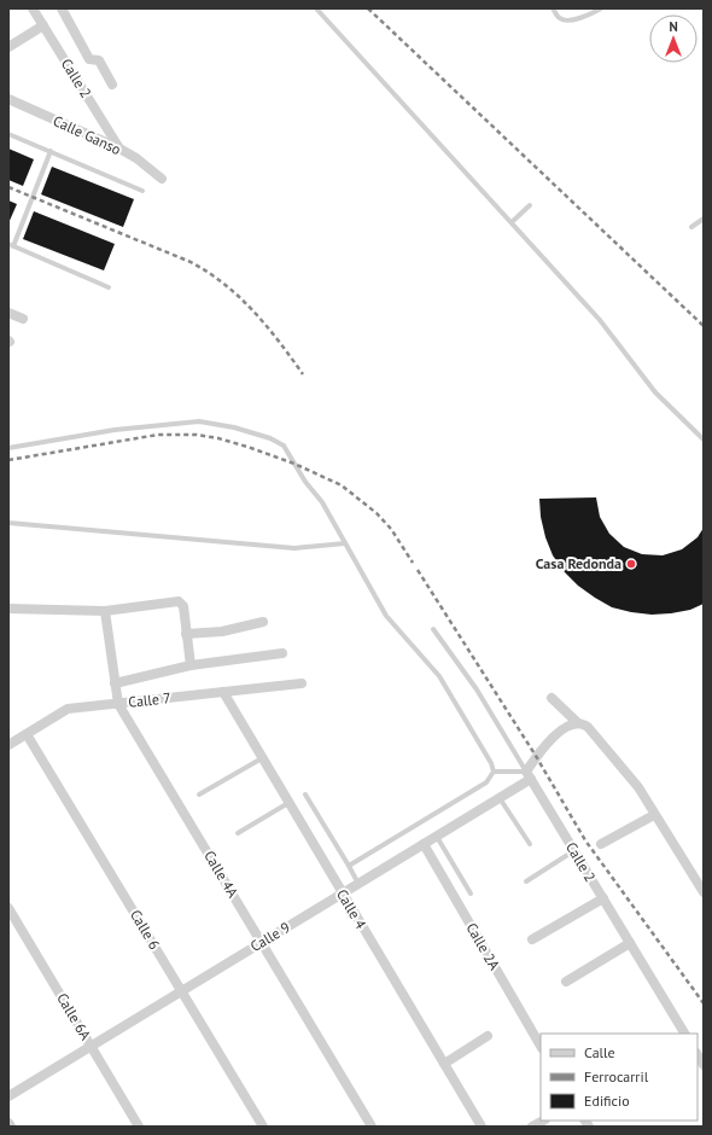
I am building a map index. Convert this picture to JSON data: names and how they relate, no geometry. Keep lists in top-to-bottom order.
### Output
{
  "streets": {
    "street": [
      "Calle 2",
      "Calle Ganso",
      "Calle 7",
      "Calle 4A",
      "Calle 4",
      "Calle 6",
      "Calle 9",
      "Calle 2A",
      "Calle 6A"
    ]
  },
  "crossings": [
    ["Calle 2", "Calle Ganso"],
    ["Calle 2", "Calle 9"],
    ["Calle 7", "Calle 4A"],
    ["Calle 7", "Calle 4"],
    ["Calle 7", "Calle 6"],
    ["Calle 4A", "Calle 9"],
    ["Calle 4", "Calle 9"],
    ["Calle 6", "Calle 9"],
    ["Calle 9", "Calle 2A"],
    ["Calle 9", "Calle 6A"]
  ],
  "places": ["Casa Redonda"],
  "legend": ["Calle", "Ferrocarril", "Edificio"],
  "north": "top"
}
